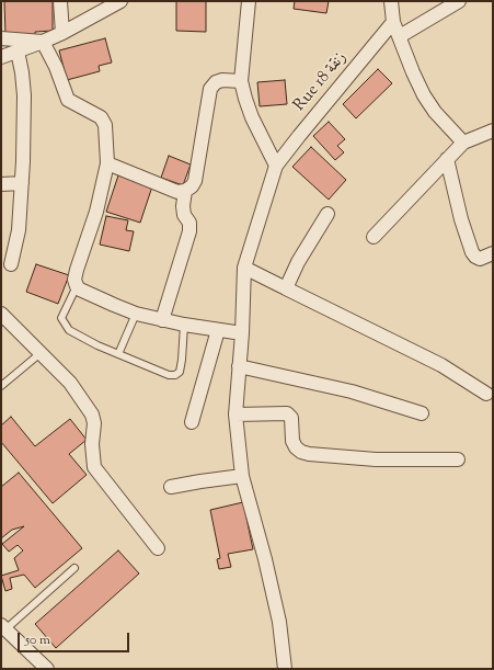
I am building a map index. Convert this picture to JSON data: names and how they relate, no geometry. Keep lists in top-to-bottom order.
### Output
{
  "streets": {
    "street": ["Rue 18 زنقة"]
  },
  "scale_bar": "50 m"
}
